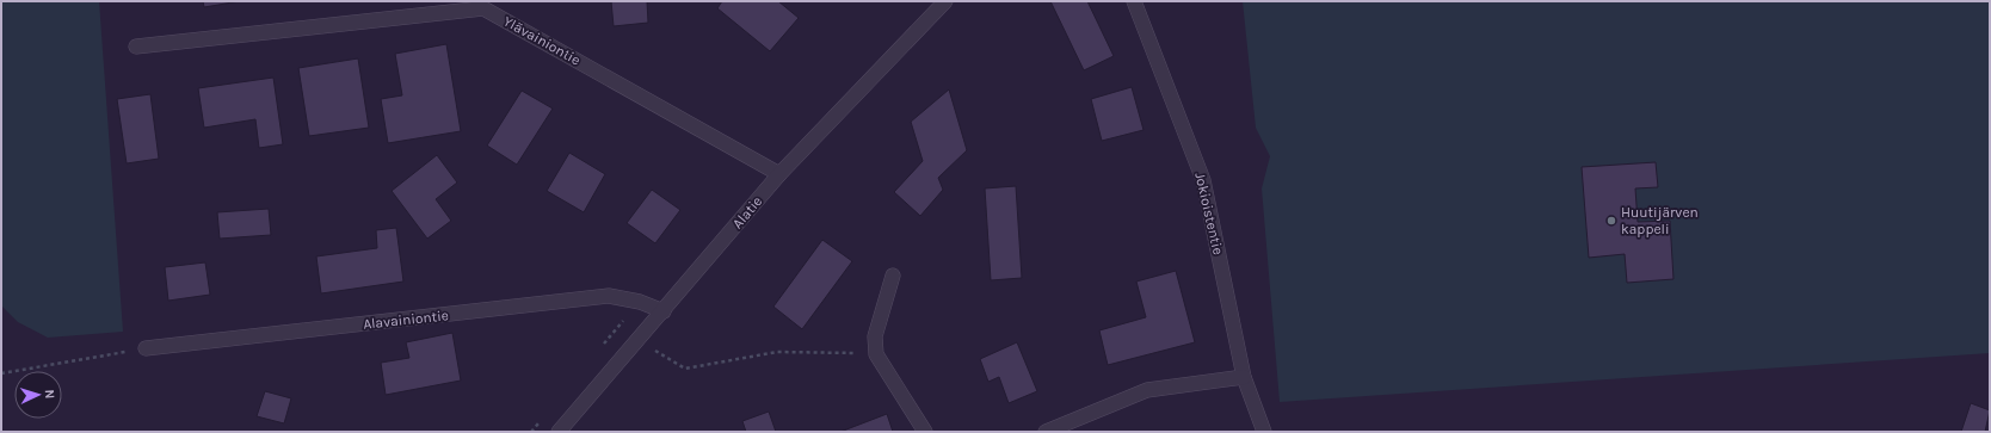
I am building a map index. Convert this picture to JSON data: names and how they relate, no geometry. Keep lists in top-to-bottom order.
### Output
{
  "streets": {
    "street": [
      "Ylävainiontie",
      "Alatie",
      "Jokioistentie",
      "Alavainiontie"
    ]
  },
  "crossings": [
    ["Ylävainiontie", "Alatie"],
    ["Alatie", "Alavainiontie"]
  ],
  "places": ["Huutijärven kappeli"],
  "north": "right"
}
